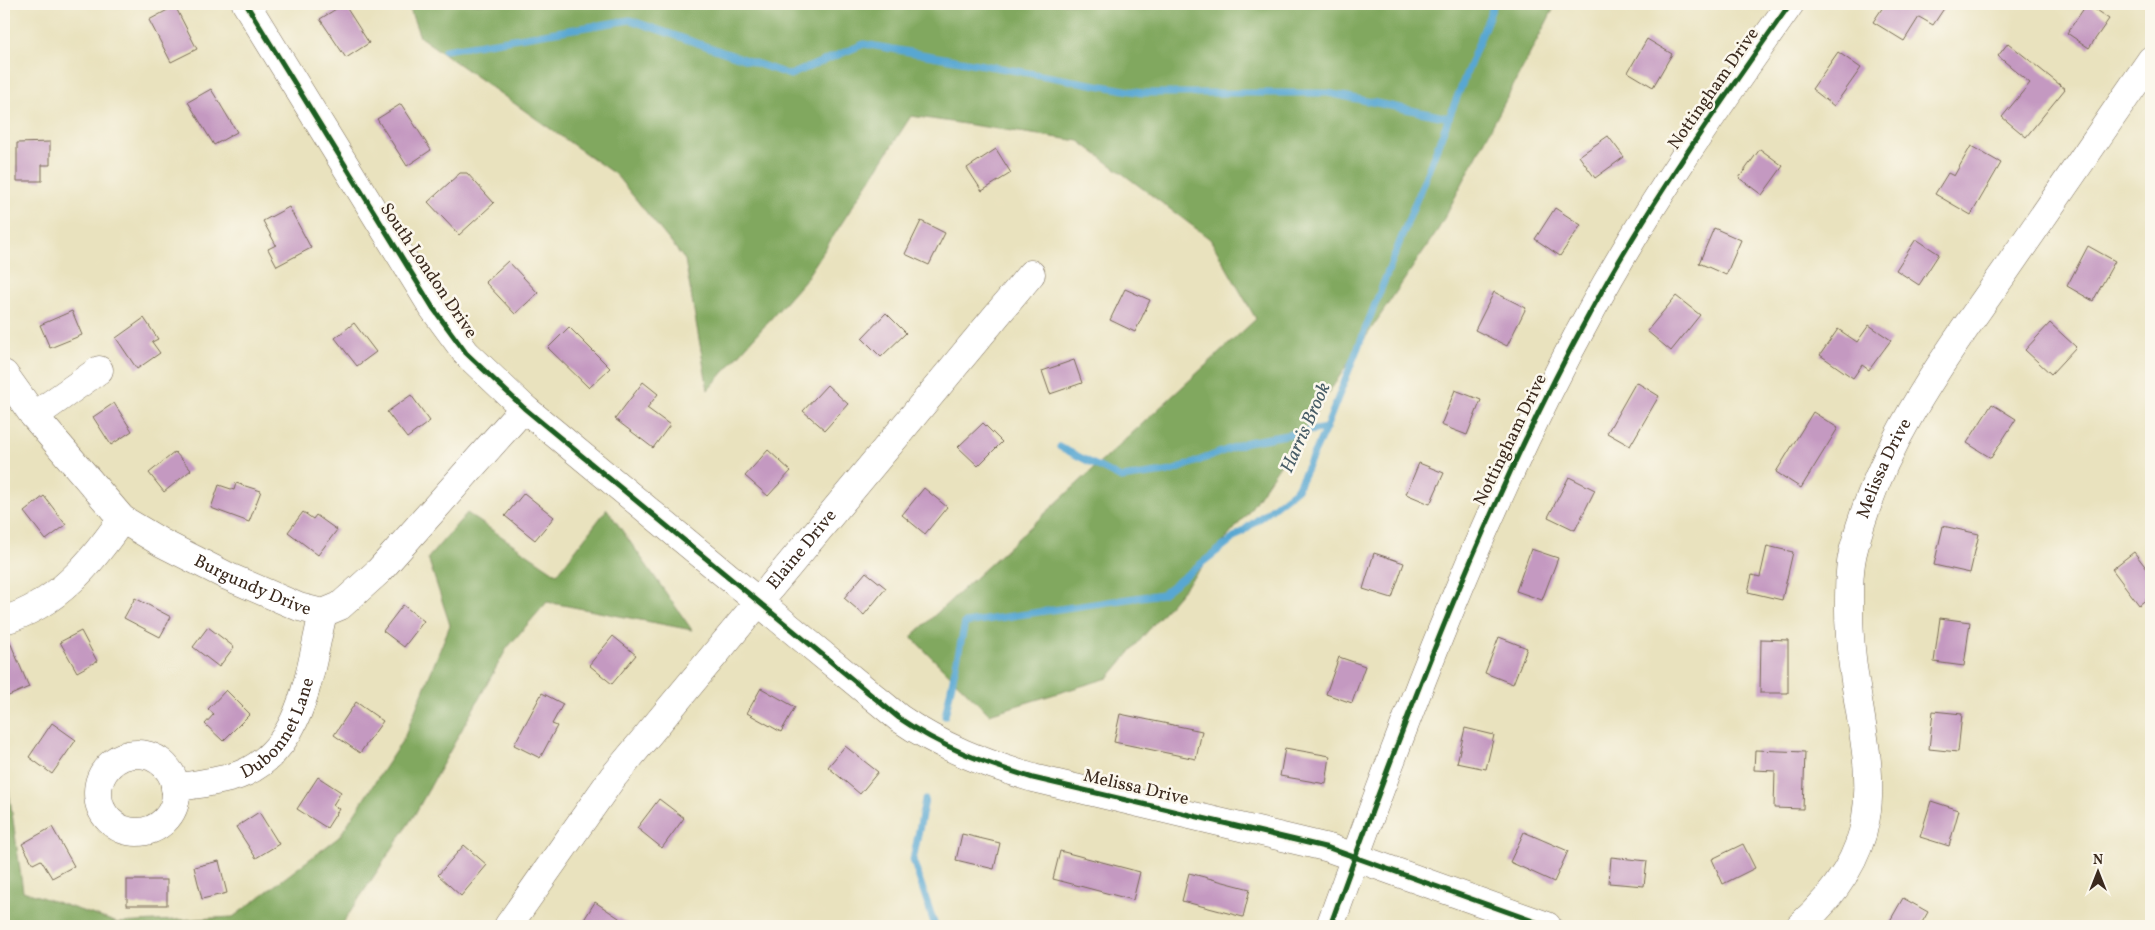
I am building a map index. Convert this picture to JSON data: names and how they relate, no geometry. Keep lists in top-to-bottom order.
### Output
{
  "streets": {
    "street": [
      "Nottingham Drive",
      "South London Drive",
      "Melissa Drive",
      "Elaine Drive",
      "Burgundy Drive",
      "Dubonnet Lane"
    ]
  },
  "crossings": [
    ["Nottingham Drive", "Melissa Drive"],
    ["South London Drive", "Melissa Drive"],
    ["South London Drive", "Elaine Drive"],
    ["South London Drive", "Burgundy Drive"],
    ["Melissa Drive", "Elaine Drive"],
    ["Burgundy Drive", "Dubonnet Lane"]
  ],
  "water": ["Harris Brook"],
  "north": "top"
}
